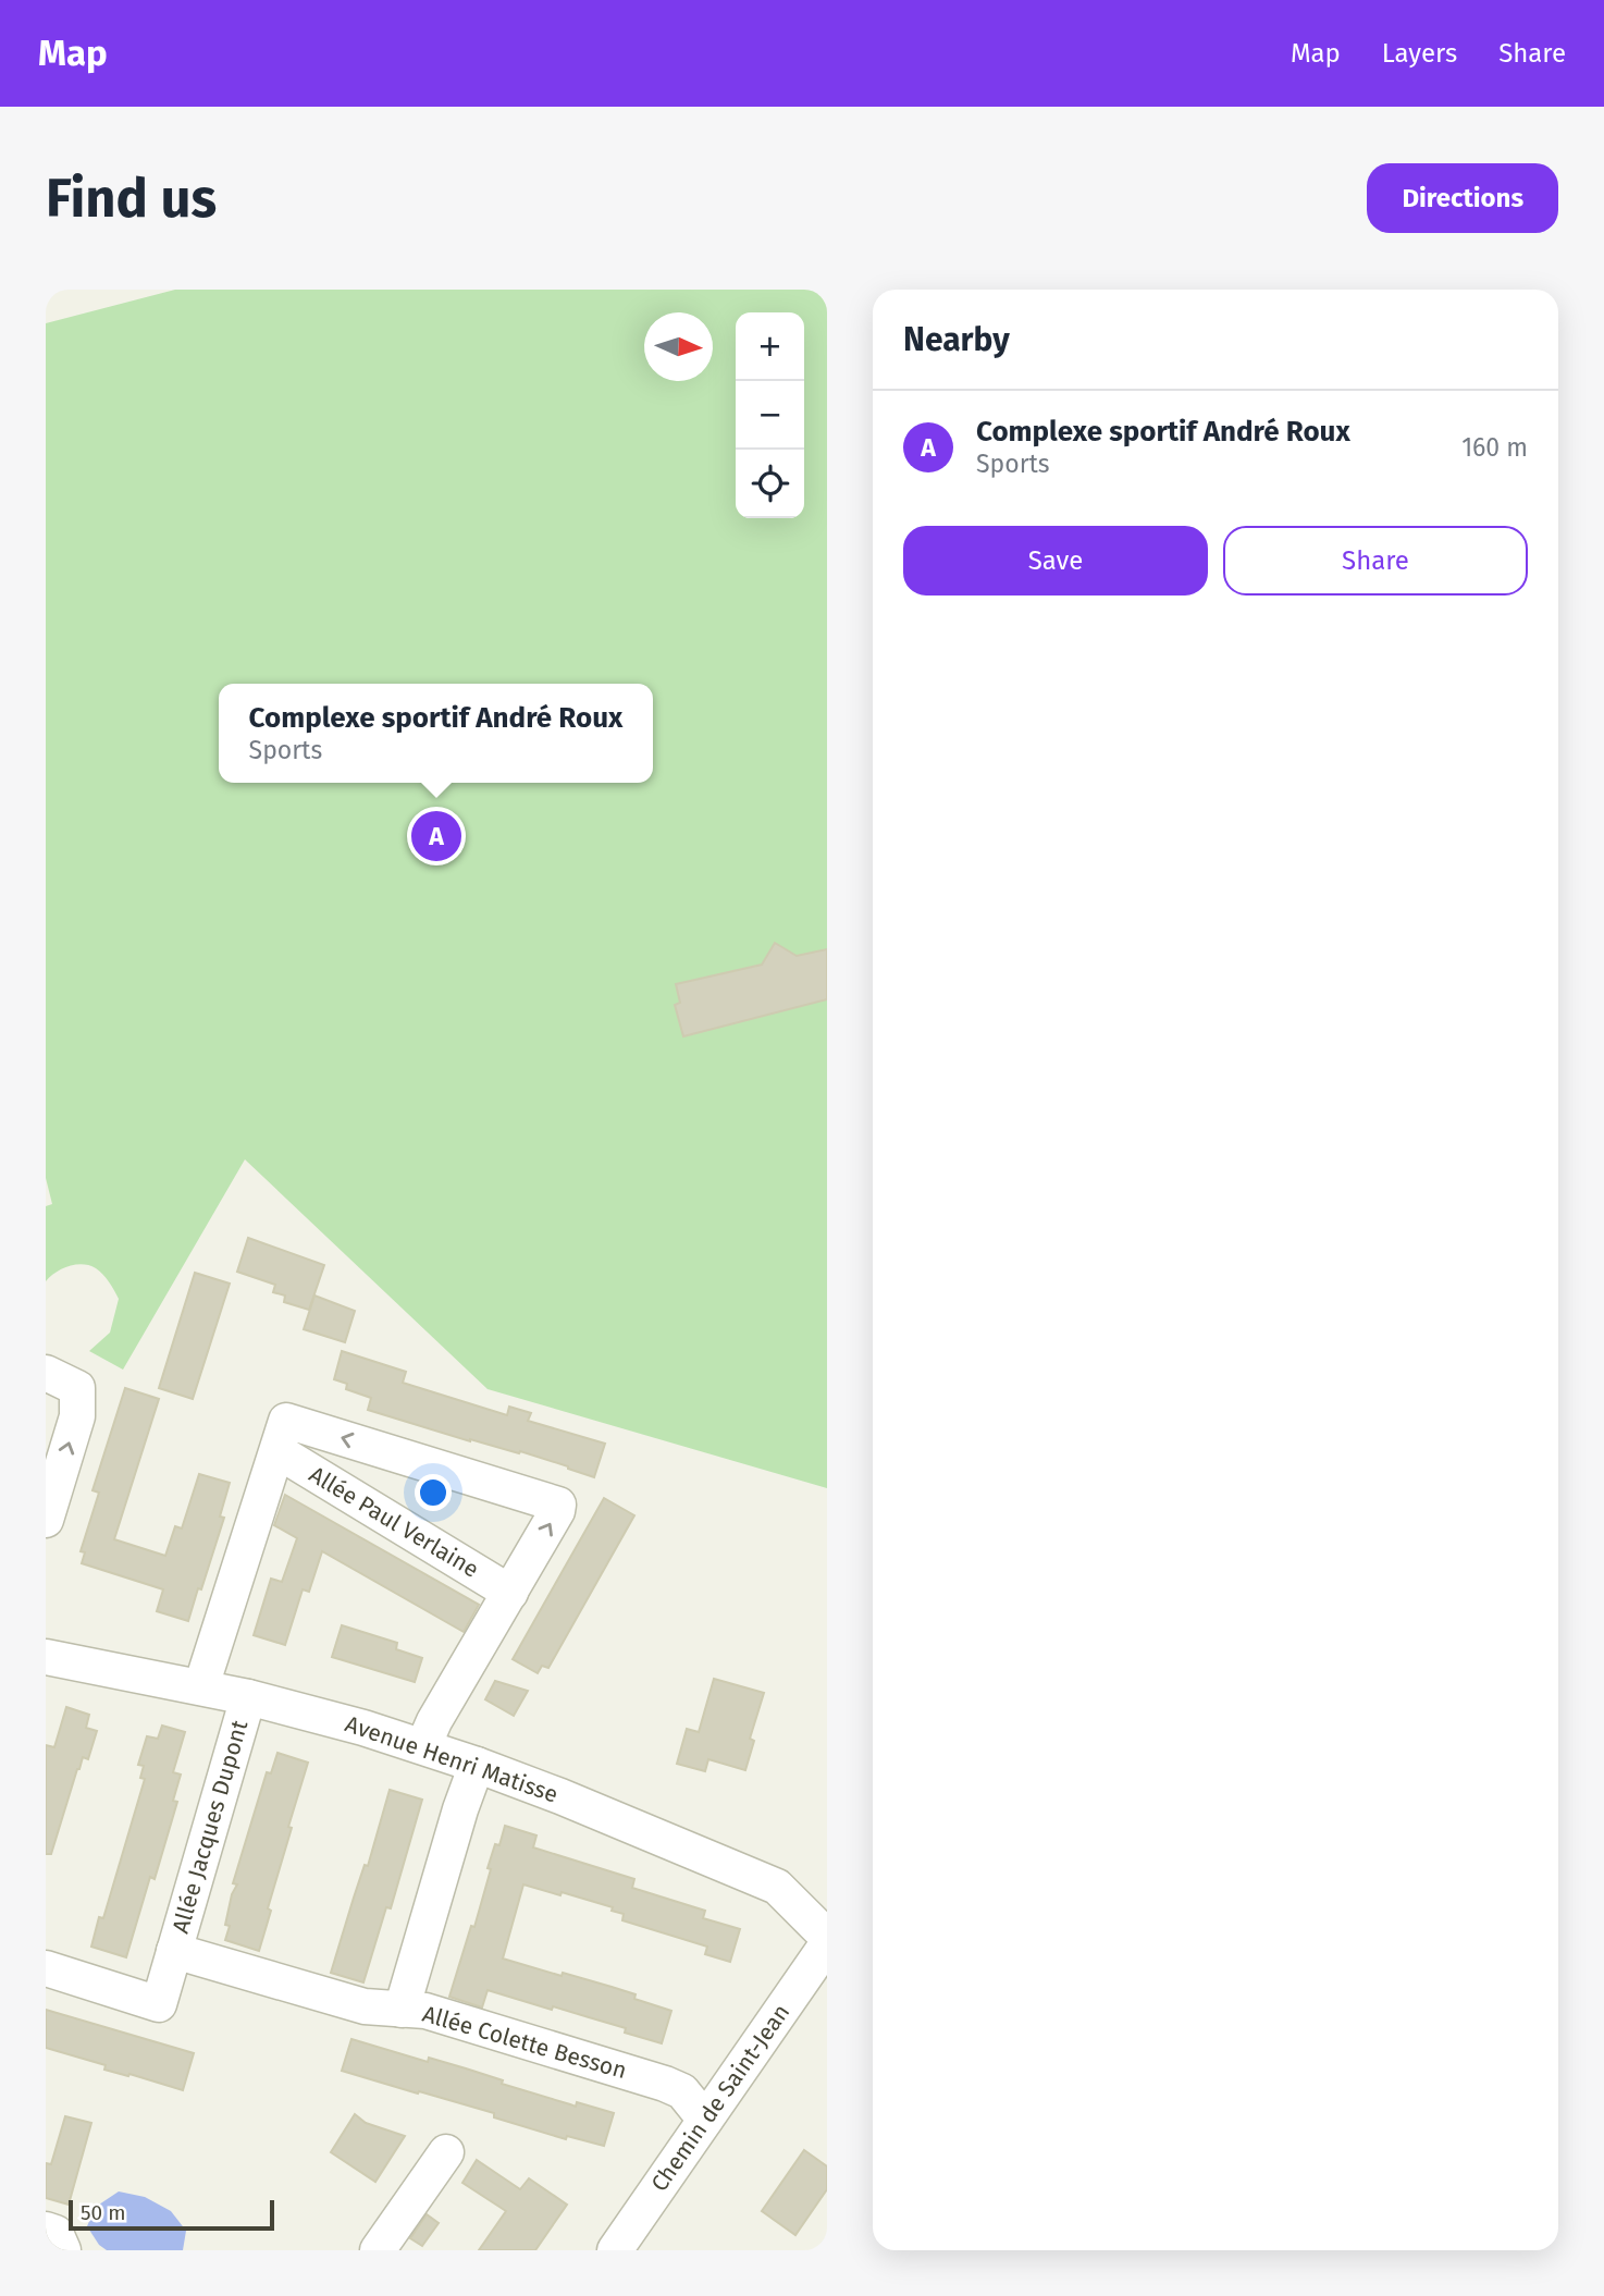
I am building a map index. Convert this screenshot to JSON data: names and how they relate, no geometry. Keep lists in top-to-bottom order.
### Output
{
  "streets": {
    "street": [
      "Allée Paul Verlaine",
      "Avenue Henri Matisse",
      "Allée Jacques Dupont",
      "Allée Colette Besson",
      "Chemin de Saint-Jean"
    ]
  },
  "crossings": [
    ["Allée Paul Verlaine", "Avenue Henri Matisse"],
    ["Avenue Henri Matisse", "Allée Jacques Dupont"],
    ["Avenue Henri Matisse", "Allée Colette Besson"],
    ["Allée Jacques Dupont", "Allée Colette Besson"],
    ["Allée Colette Besson", "Chemin de Saint-Jean"]
  ],
  "scale_bar": "50 m",
  "north": "right",
  "page": {
    "header": "Map",
    "nav": ["Map", "Layers", "Share"],
    "buttons": [
      "Directions",
      ["Save", "Share"]
    ],
    "title": "Find us",
    "heading": "Nearby",
    "map_buttons": ["+", "−"],
    "list": [
      {
        "mark": "A",
        "name": "Complexe sportif André Roux",
        "note": "Sports",
        "value": "160 m"
      }
    ],
    "popup": ["Complexe sportif André Roux", "Sports"],
    "pins": "A",
    "scale": "50 m"
  }
}
